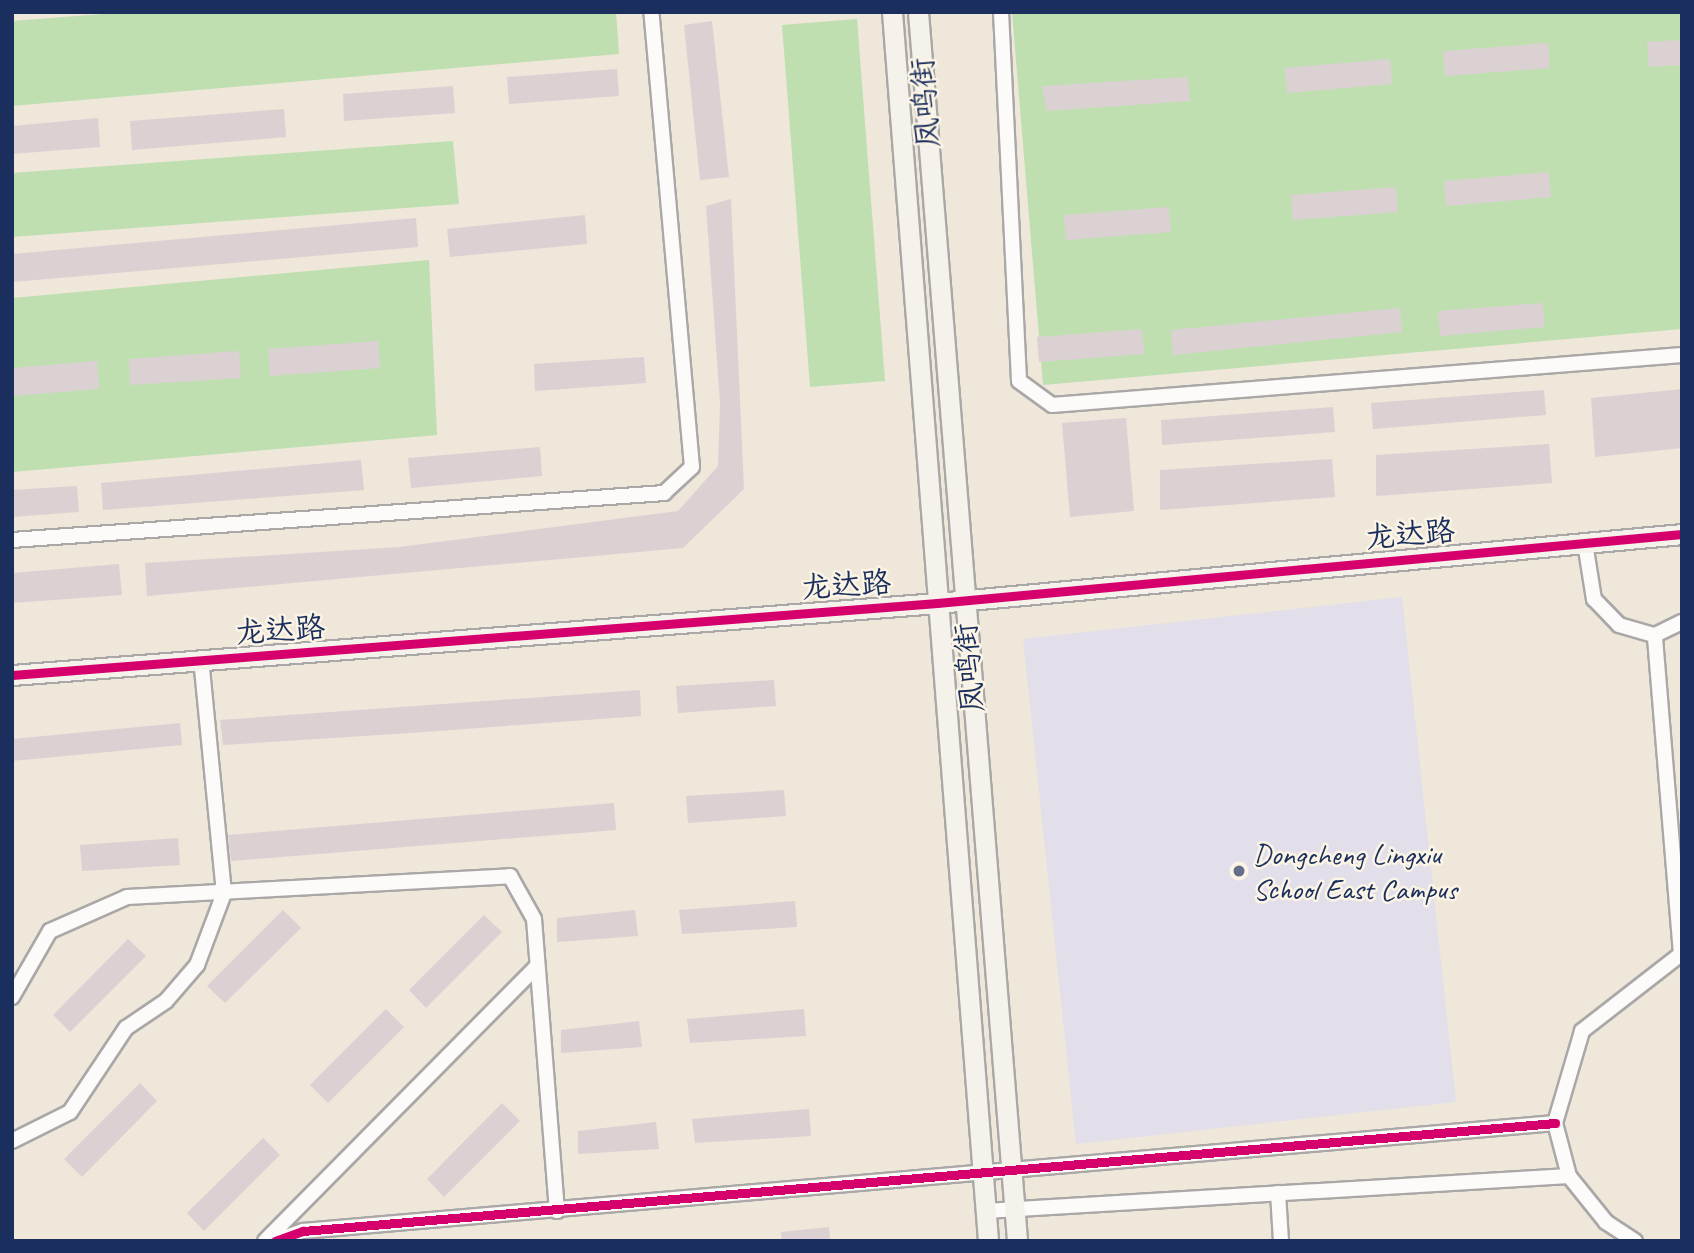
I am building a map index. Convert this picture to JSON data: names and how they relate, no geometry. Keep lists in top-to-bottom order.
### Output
{
  "streets": {
    "main road": ["凤鸣街", "龙达路"]
  },
  "crossings": [
    ["凤鸣街", "龙达路"]
  ],
  "places": ["Dongcheng Lingxiu School East Campus"]
}
